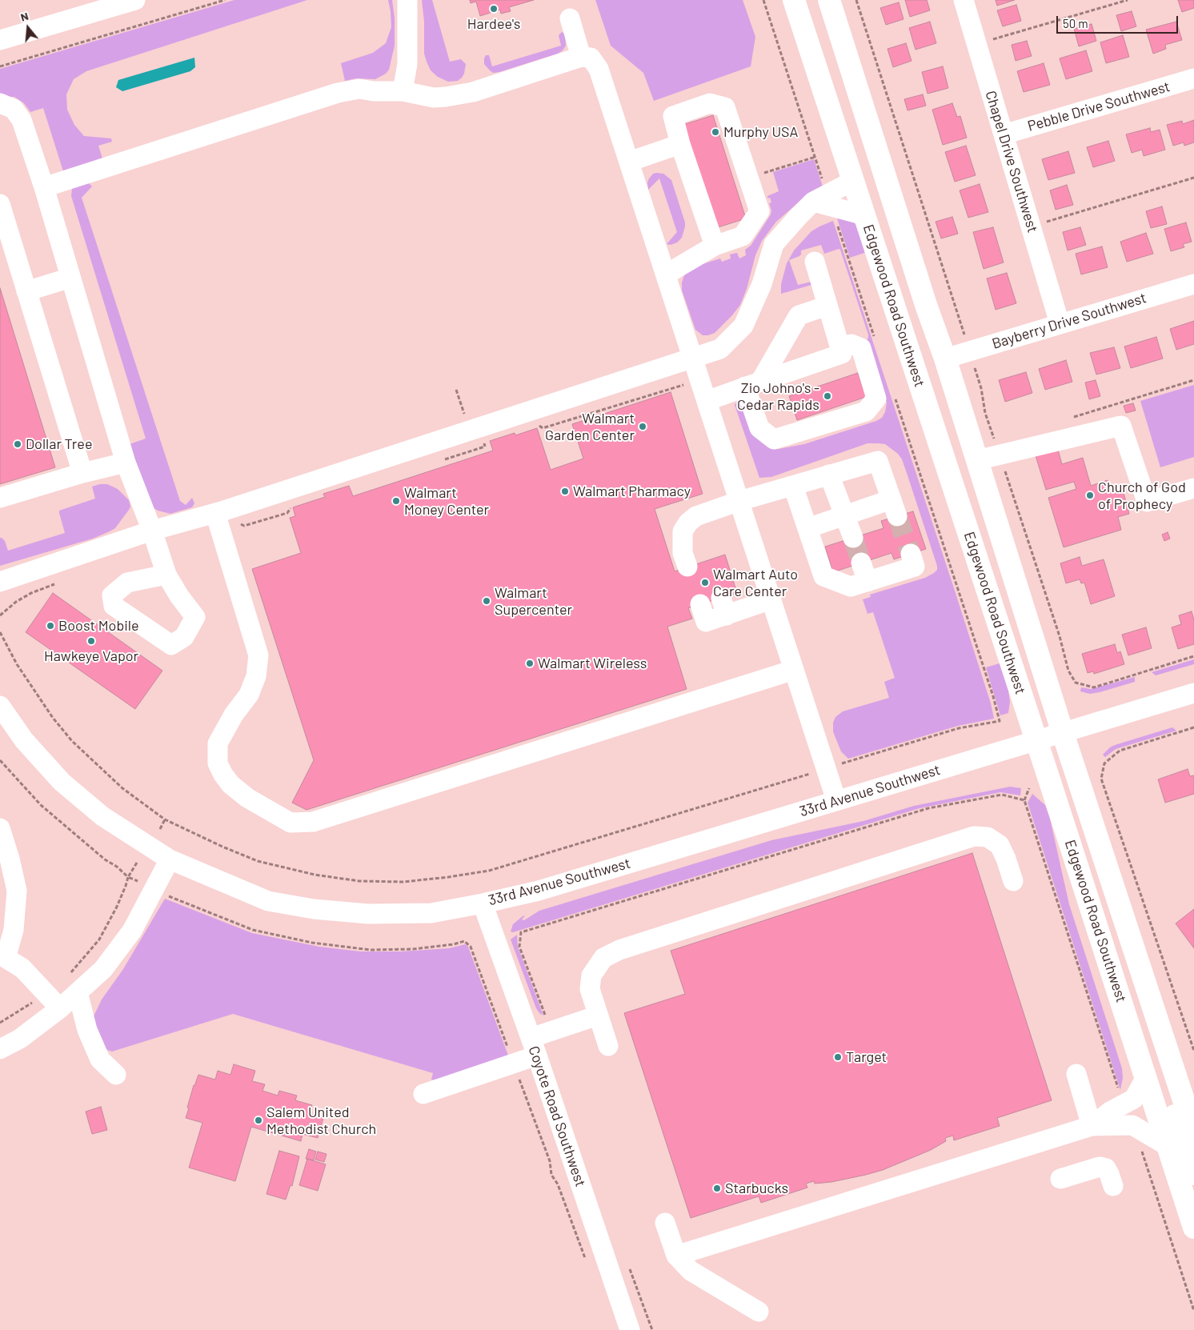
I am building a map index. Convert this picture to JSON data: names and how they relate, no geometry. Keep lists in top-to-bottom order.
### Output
{
  "streets": {
    "main road": ["Edgewood Road Southwest"],
    "street": [
      "Pebble Drive Southwest",
      "Chapel Drive Southwest",
      "Bayberry Drive Southwest",
      "33rd Avenue Southwest",
      "Coyote Road Southwest"
    ]
  },
  "crossings": [
    ["Pebble Drive Southwest", "Chapel Drive Southwest"],
    ["Chapel Drive Southwest", "Bayberry Drive Southwest"],
    ["Edgewood Road Southwest", "Bayberry Drive Southwest"],
    ["Edgewood Road Southwest", "33rd Avenue Southwest"],
    ["33rd Avenue Southwest", "Coyote Road Southwest"]
  ],
  "places": [
    "Hardee's",
    "Murphy USA",
    "Zio Johno's - Cedar Rapids",
    "Walmart Garden Center",
    "Dollar Tree",
    "Walmart Pharmacy",
    "Church of God of Prophecy",
    "Walmart Money Center",
    "Walmart Auto Care Center",
    "Walmart Supercenter",
    "Boost Mobile",
    "Hawkeye Vapor",
    "Walmart Wireless",
    "Target",
    "Salem United Methodist Church",
    "Starbucks"
  ],
  "scale_bar": "50 m",
  "north": "top"
}
